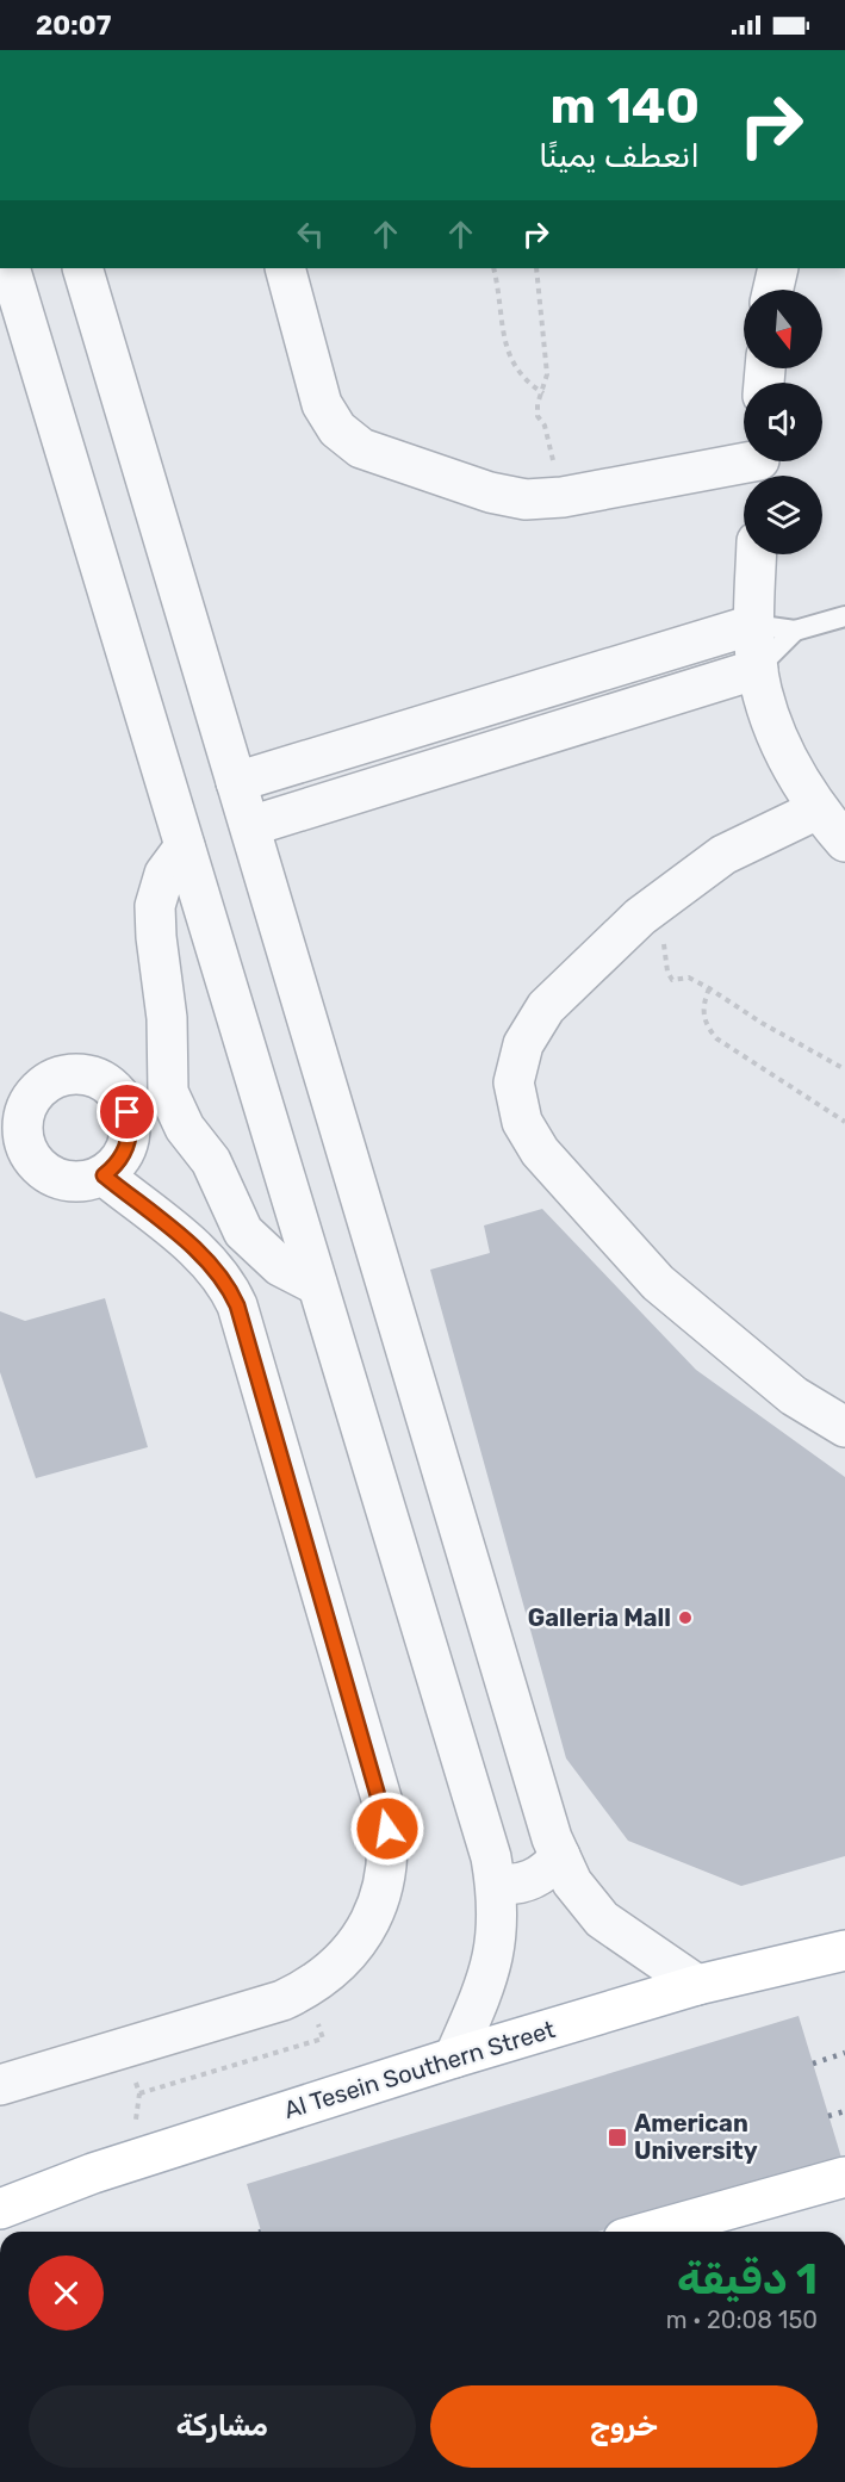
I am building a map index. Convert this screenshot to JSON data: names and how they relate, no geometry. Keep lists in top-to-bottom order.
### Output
{
  "streets": {
    "main road": ["Al Tesein Southern Street"]
  },
  "places": {
    "other": ["Galleria Mall"],
    "transit": ["American University"]
  },
  "north": "bottom",
  "page": {
    "status": "20:07",
    "turn": ["140 m", "انعطف يمينًا"],
    "heading": ["1 دقيقة", "150 m · 20:08"],
    "buttons": ["خروج", "مشاركة"]
  }
}
